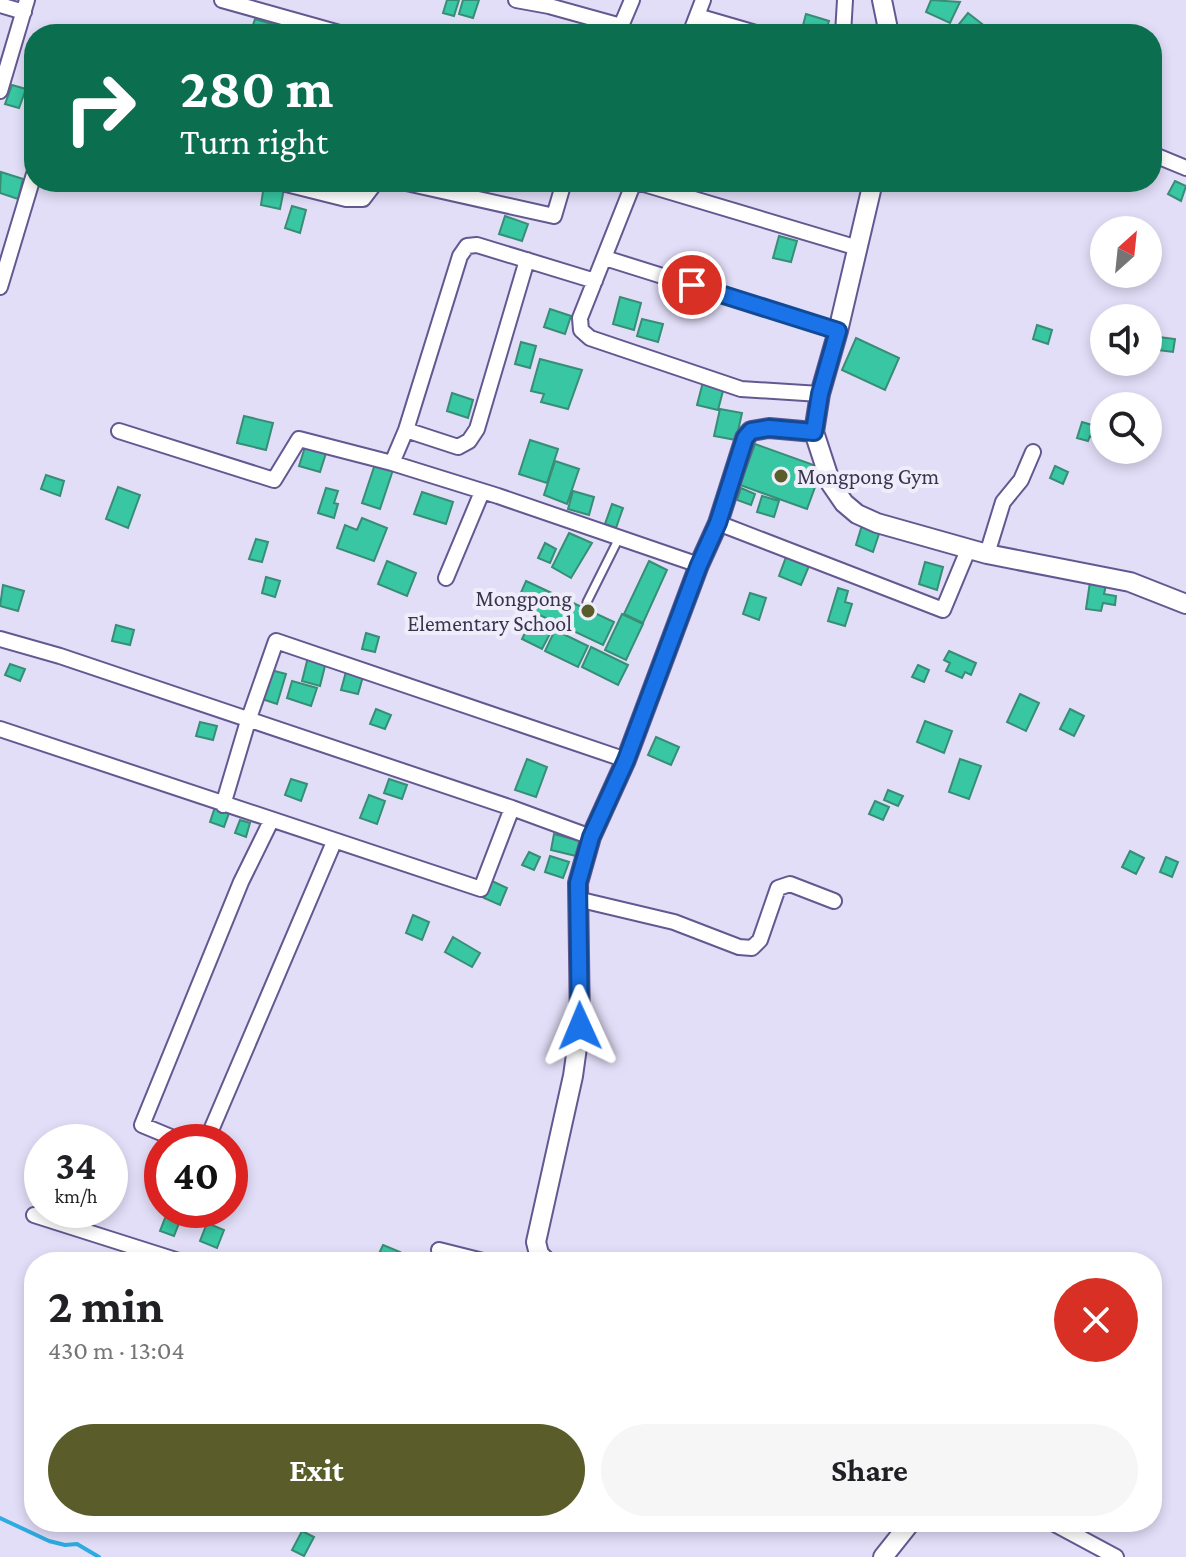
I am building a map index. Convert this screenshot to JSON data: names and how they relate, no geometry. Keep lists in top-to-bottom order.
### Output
{
  "places": ["Mongpong Gym", "Mongpong Elementary School"],
  "north": "top right",
  "page": {
    "turn": ["280 m", "Turn right"],
    "speed": "34 km/h",
    "limit": "40",
    "heading": ["2 min", "430 m · 13:04"],
    "buttons": ["Exit", "Share"]
  }
}
